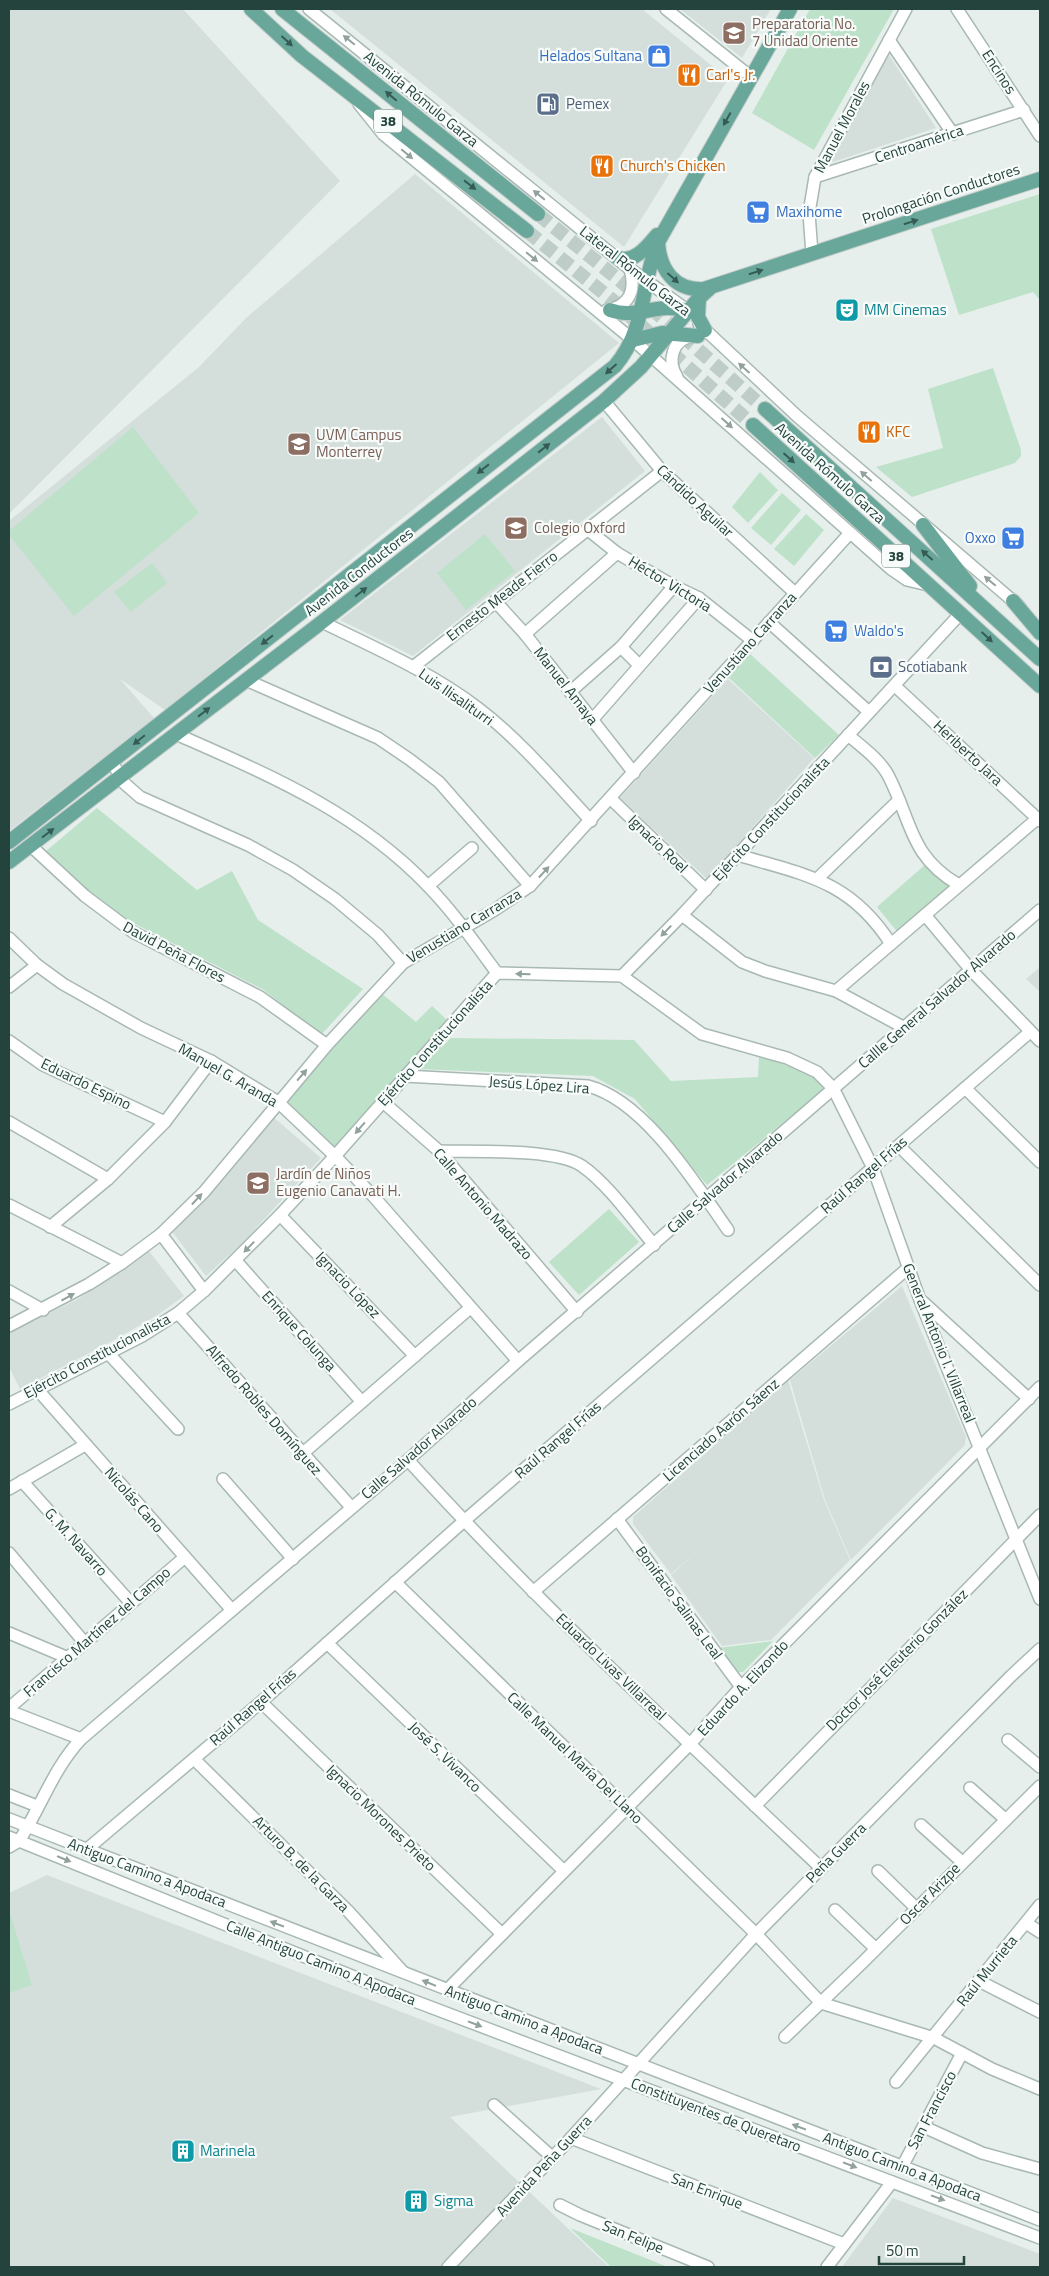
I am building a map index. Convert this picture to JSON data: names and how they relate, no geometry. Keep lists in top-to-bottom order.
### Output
{
  "streets": {
    "main road": [
      "Avenida Rómulo Garza",
      "38",
      "Prolongación Conductores",
      "Avenida Conductores"
    ],
    "street": [
      "Encinos",
      "Manuel Morales",
      "Centroamérica",
      "Lateral Rómulo Garza",
      "Cándido Aguilar",
      "Héctor Victoria",
      "Ernesto Meade Fierro",
      "Venustiano Carranza",
      "Manuel Amaya",
      "Luis Ilisaliturri",
      "Heriberto Jara",
      "Ejército Constitucionalista",
      "Ignacio Roel",
      "David Peña Flores",
      "Callle General Salvador Alvarado",
      "Manuel G. Aranda",
      "Eduardo Espino",
      "Jesús López Lira",
      "Raúl Rangel Frías",
      "Calle Salvador Alvarado",
      "Calle Antonio Madrazo",
      "Ignacio López",
      "Enrique Colunga",
      "General Antonio I. Villarreal",
      "Alfredo Robles Domínguez",
      "Licenciado Aarón Sáenz",
      "Nicolás Cano",
      "G. M. Navarro",
      "Bonifacio Salinas Leal",
      "Francisco Martínez del Campo",
      "Doctor José Eleuterio González",
      "Eduardo Livas Villarreal",
      "Eduardo A. Elizondo",
      "José S. Vivanco",
      "Calle Manuel María Del Llano",
      "Ignacio Morones Prieto",
      "Peña Guerra",
      "Arturo B. de la Garza",
      "Antiguo Camino a Apodaca",
      "Oscar Arizpe",
      "Calle Antiguo Camino A Apodaca",
      "Raúl Murrieta",
      "San Francisco",
      "Constituyentes de Queretaro",
      "Avenida Peña Guerra",
      "San Enrique",
      "San Felipe"
    ]
  },
  "crossings": [
    ["Encinos", "Centroamérica"],
    ["Avenida Rómulo Garza", "Ejército Constitucionalista"],
    ["Manuel Morales", "Centroamérica"],
    ["Manuel Morales", "Prolongación Conductores"],
    ["Prolongación Conductores", "Avenida Conductores"],
    ["Lateral Rómulo Garza", "Avenida Conductores"],
    ["Cándido Aguilar", "Avenida Conductores"],
    ["Cándido Aguilar", "Ernesto Meade Fierro"],
    ["Cándido Aguilar", "Venustiano Carranza"],
    ["Avenida Conductores", "Luis Ilisaliturri"],
    ["Avenida Conductores", "David Peña Flores"],
    ["Héctor Victoria", "Ernesto Meade Fierro"],
    ["Héctor Victoria", "Venustiano Carranza"],
    ["Ernesto Meade Fierro", "Manuel Amaya"],
    ["Ernesto Meade Fierro", "Luis Ilisaliturri"],
    ["Venustiano Carranza", "Manuel Amaya"],
    ["Venustiano Carranza", "Luis Ilisaliturri"],
    ["Venustiano Carranza", "Ignacio Roel"],
    ["Venustiano Carranza", "David Peña Flores"],
    ["Venustiano Carranza", "Manuel G. Aranda"],
    ["Heriberto Jara", "Ejército Constitucionalista"],
    ["Ejército Constitucionalista", "Ignacio Roel"],
    ["Ejército Constitucionalista", "Manuel G. Aranda"],
    ["Ejército Constitucionalista", "Jesús López Lira"],
    ["Ejército Constitucionalista", "Calle Antonio Madrazo"],
    ["Ejército Constitucionalista", "Ignacio López"],
    ["Ejército Constitucionalista", "Enrique Colunga"],
    ["Ejército Constitucionalista", "Alfredo Robles Domínguez"],
    ["Ejército Constitucionalista", "Nicolás Cano"],
    ["Callle General Salvador Alvarado", "Calle Salvador Alvarado"],
    ["Callle General Salvador Alvarado", "General Antonio I. Villarreal"],
    ["Manuel G. Aranda", "Calle Salvador Alvarado"],
    ["Jesús López Lira", "Calle Salvador Alvarado"],
    ["Raúl Rangel Frías", "General Antonio I. Villarreal"],
    ["Raúl Rangel Frías", "Eduardo Livas Villarreal"],
    ["Raúl Rangel Frías", "José S. Vivanco"],
    ["Raúl Rangel Frías", "Calle Manuel María Del Llano"],
    ["Raúl Rangel Frías", "Ignacio Morones Prieto"],
    ["Raúl Rangel Frías", "Arturo B. de la Garza"],
    ["Raúl Rangel Frías", "Antiguo Camino a Apodaca"],
    ["Calle Salvador Alvarado", "Calle Antonio Madrazo"],
    ["Calle Salvador Alvarado", "General Antonio I. Villarreal"],
    ["Calle Salvador Alvarado", "Alfredo Robles Domínguez"],
    ["Calle Salvador Alvarado", "Nicolás Cano"],
    ["Calle Salvador Alvarado", "Eduardo Livas Villarreal"],
    ["Calle Salvador Alvarado", "Antiguo Camino a Apodaca"],
    ["Calle Salvador Alvarado", "Calle Antiguo Camino A Apodaca"],
    ["General Antonio I. Villarreal", "Licenciado Aarón Sáenz"],
    ["General Antonio I. Villarreal", "Doctor José Eleuterio González"],
    ["General Antonio I. Villarreal", "Eduardo A. Elizondo"],
    ["Licenciado Aarón Sáenz", "Bonifacio Salinas Leal"],
    ["Licenciado Aarón Sáenz", "Eduardo Livas Villarreal"],
    ["Nicolás Cano", "Francisco Martínez del Campo"],
    ["G. M. Navarro", "Francisco Martínez del Campo"],
    ["Bonifacio Salinas Leal", "Eduardo A. Elizondo"],
    ["Doctor José Eleuterio González", "Eduardo Livas Villarreal"],
    ["Eduardo Livas Villarreal", "Eduardo A. Elizondo"],
    ["Eduardo Livas Villarreal", "Peña Guerra"],
    ["Eduardo A. Elizondo", "José S. Vivanco"],
    ["Eduardo A. Elizondo", "Calle Manuel María Del Llano"],
    ["Eduardo A. Elizondo", "Ignacio Morones Prieto"],
    ["Eduardo A. Elizondo", "Antiguo Camino a Apodaca"],
    ["Calle Manuel María Del Llano", "Peña Guerra"],
    ["Calle Manuel María Del Llano", "Oscar Arizpe"],
    ["Peña Guerra", "Antiguo Camino a Apodaca"],
    ["Peña Guerra", "Avenida Peña Guerra"],
    ["Arturo B. de la Garza", "Antiguo Camino a Apodaca"],
    ["Antiguo Camino a Apodaca", "San Francisco"],
    ["Antiguo Camino a Apodaca", "Avenida Peña Guerra"],
    ["Calle Antiguo Camino A Apodaca", "Constituyentes de Queretaro"],
    ["Calle Antiguo Camino A Apodaca", "Avenida Peña Guerra"],
    ["Constituyentes de Queretaro", "Avenida Peña Guerra"],
    ["Avenida Peña Guerra", "San Enrique"]
  ],
  "one_way": [
    "Prolongación Conductores",
    "Antiguo Camino a Apodaca",
    "Calle Antiguo Camino A Apodaca",
    "Constituyentes de Queretaro"
  ],
  "places": {
    "school or university": [
      "Preparatoria No. 7 Unidad Oriente",
      "UVM Campus Monterrey",
      "Colegio Oxford",
      "Jardín de Niños Eugenio Canavati H."
    ],
    "shop": ["Helados Sultana"],
    "restaurant": ["Carl's Jr.", "Church's Chicken", "KFC"],
    "fuel station": ["Pemex"],
    "supermarket": ["Maxihome", "Oxxo", "Waldo's"],
    "theatre": ["MM Cinemas"],
    "bank": ["Scotiabank"],
    "building": ["Marinela", "Sigma"]
  },
  "scale_bar": "50 m"
}
